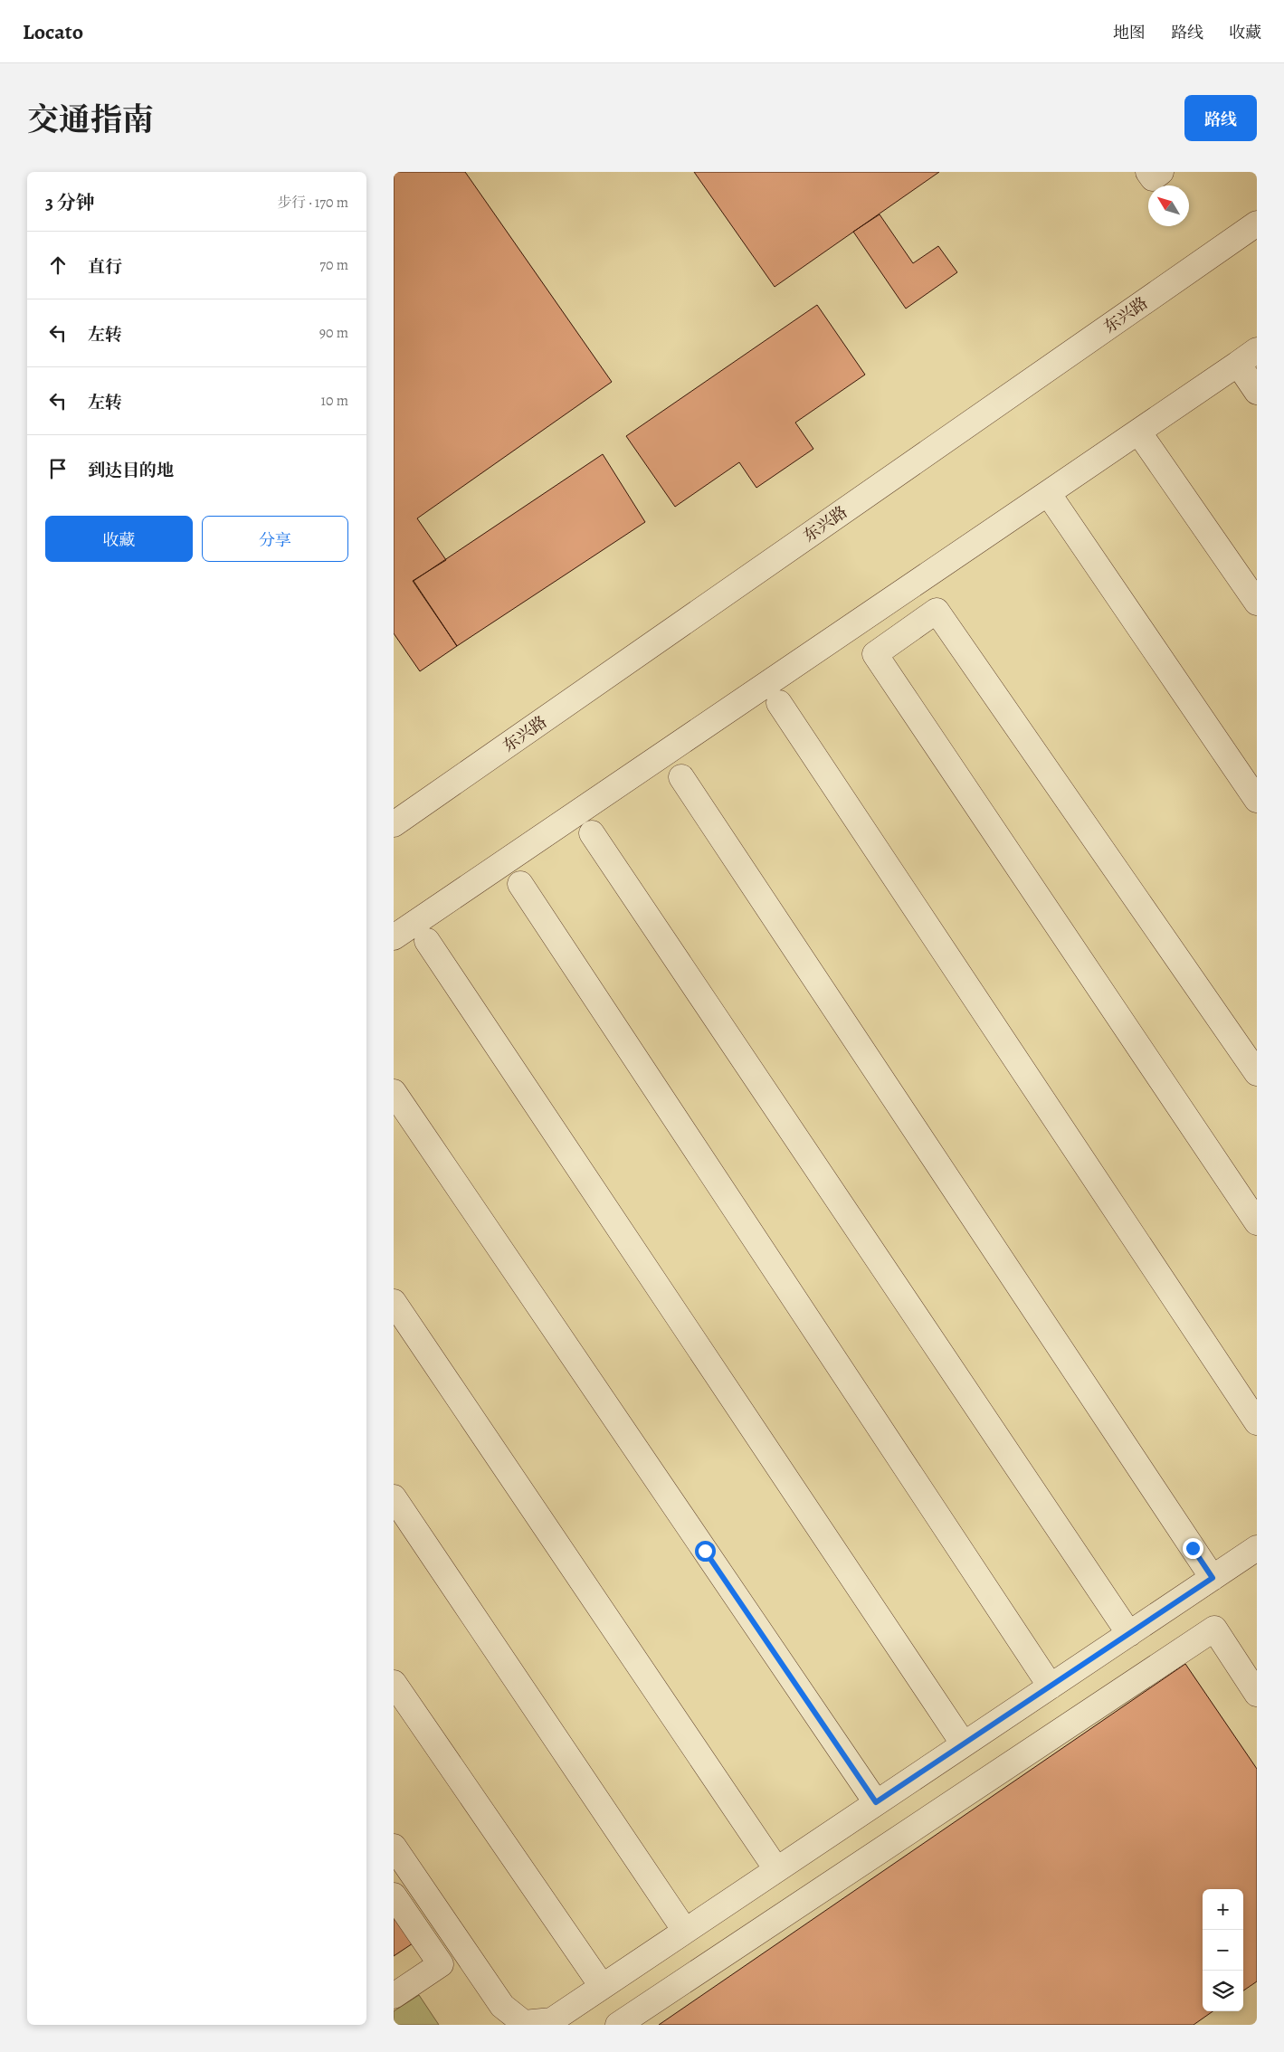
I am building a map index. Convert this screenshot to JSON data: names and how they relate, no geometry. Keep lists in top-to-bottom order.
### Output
{
  "streets": {
    "street": ["东兴路"]
  },
  "north": "top left",
  "page": {
    "header": "Locato",
    "nav": ["地图", "路线", "收藏"],
    "title": "交通指南",
    "buttons": [
      "路线",
      ["收藏", "分享"]
    ],
    "heading": ["3 分钟", "步行 · 170 m"],
    "list": [
      ["直行", "70 m"],
      ["左转", "90 m"],
      ["左转", "10 m"],
      "到达目的地"
    ],
    "map_buttons": ["+", "−"]
  }
}
